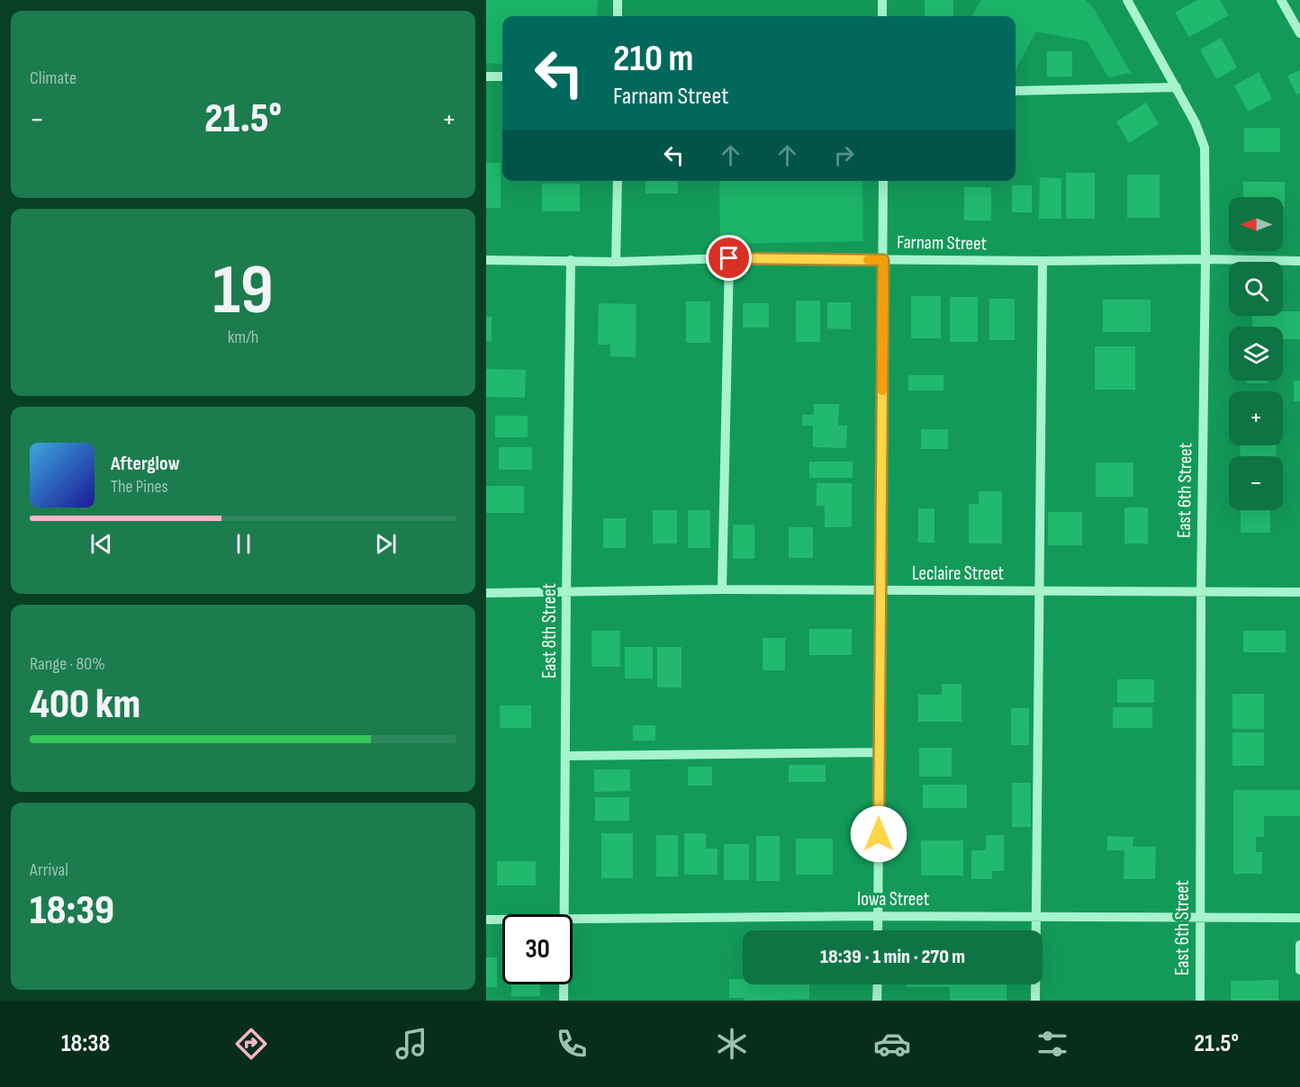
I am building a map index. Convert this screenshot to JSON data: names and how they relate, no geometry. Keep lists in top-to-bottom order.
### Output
{
  "streets": {
    "street": [
      "Farnam Street",
      "East 6th Street",
      "Leclaire Street",
      "East 8th Street",
      "Iowa Street"
    ]
  },
  "crossings": [
    ["Farnam Street", "East 6th Street"],
    ["Farnam Street", "East 8th Street"],
    ["East 6th Street", "Leclaire Street"],
    ["East 6th Street", "Iowa Street"],
    ["Leclaire Street", "East 8th Street"]
  ],
  "north": "left",
  "page": {
    "tile": [
      "Climate",
      ["19", "km/h"],
      ["Range · 80%", "400 km"],
      ["Arrival", "18:39"]
    ],
    "turn": ["210 m", "Farnam Street"],
    "heat": ["−", "21.5°", "+"],
    "map_buttons": ["+", "−"],
    "song": ["Afterglow", "The Pines"],
    "limit": "30",
    "trip": "18:39 · 1 min · 270 m",
    "tabs": ["18:38", "21.5°"]
  }
}
